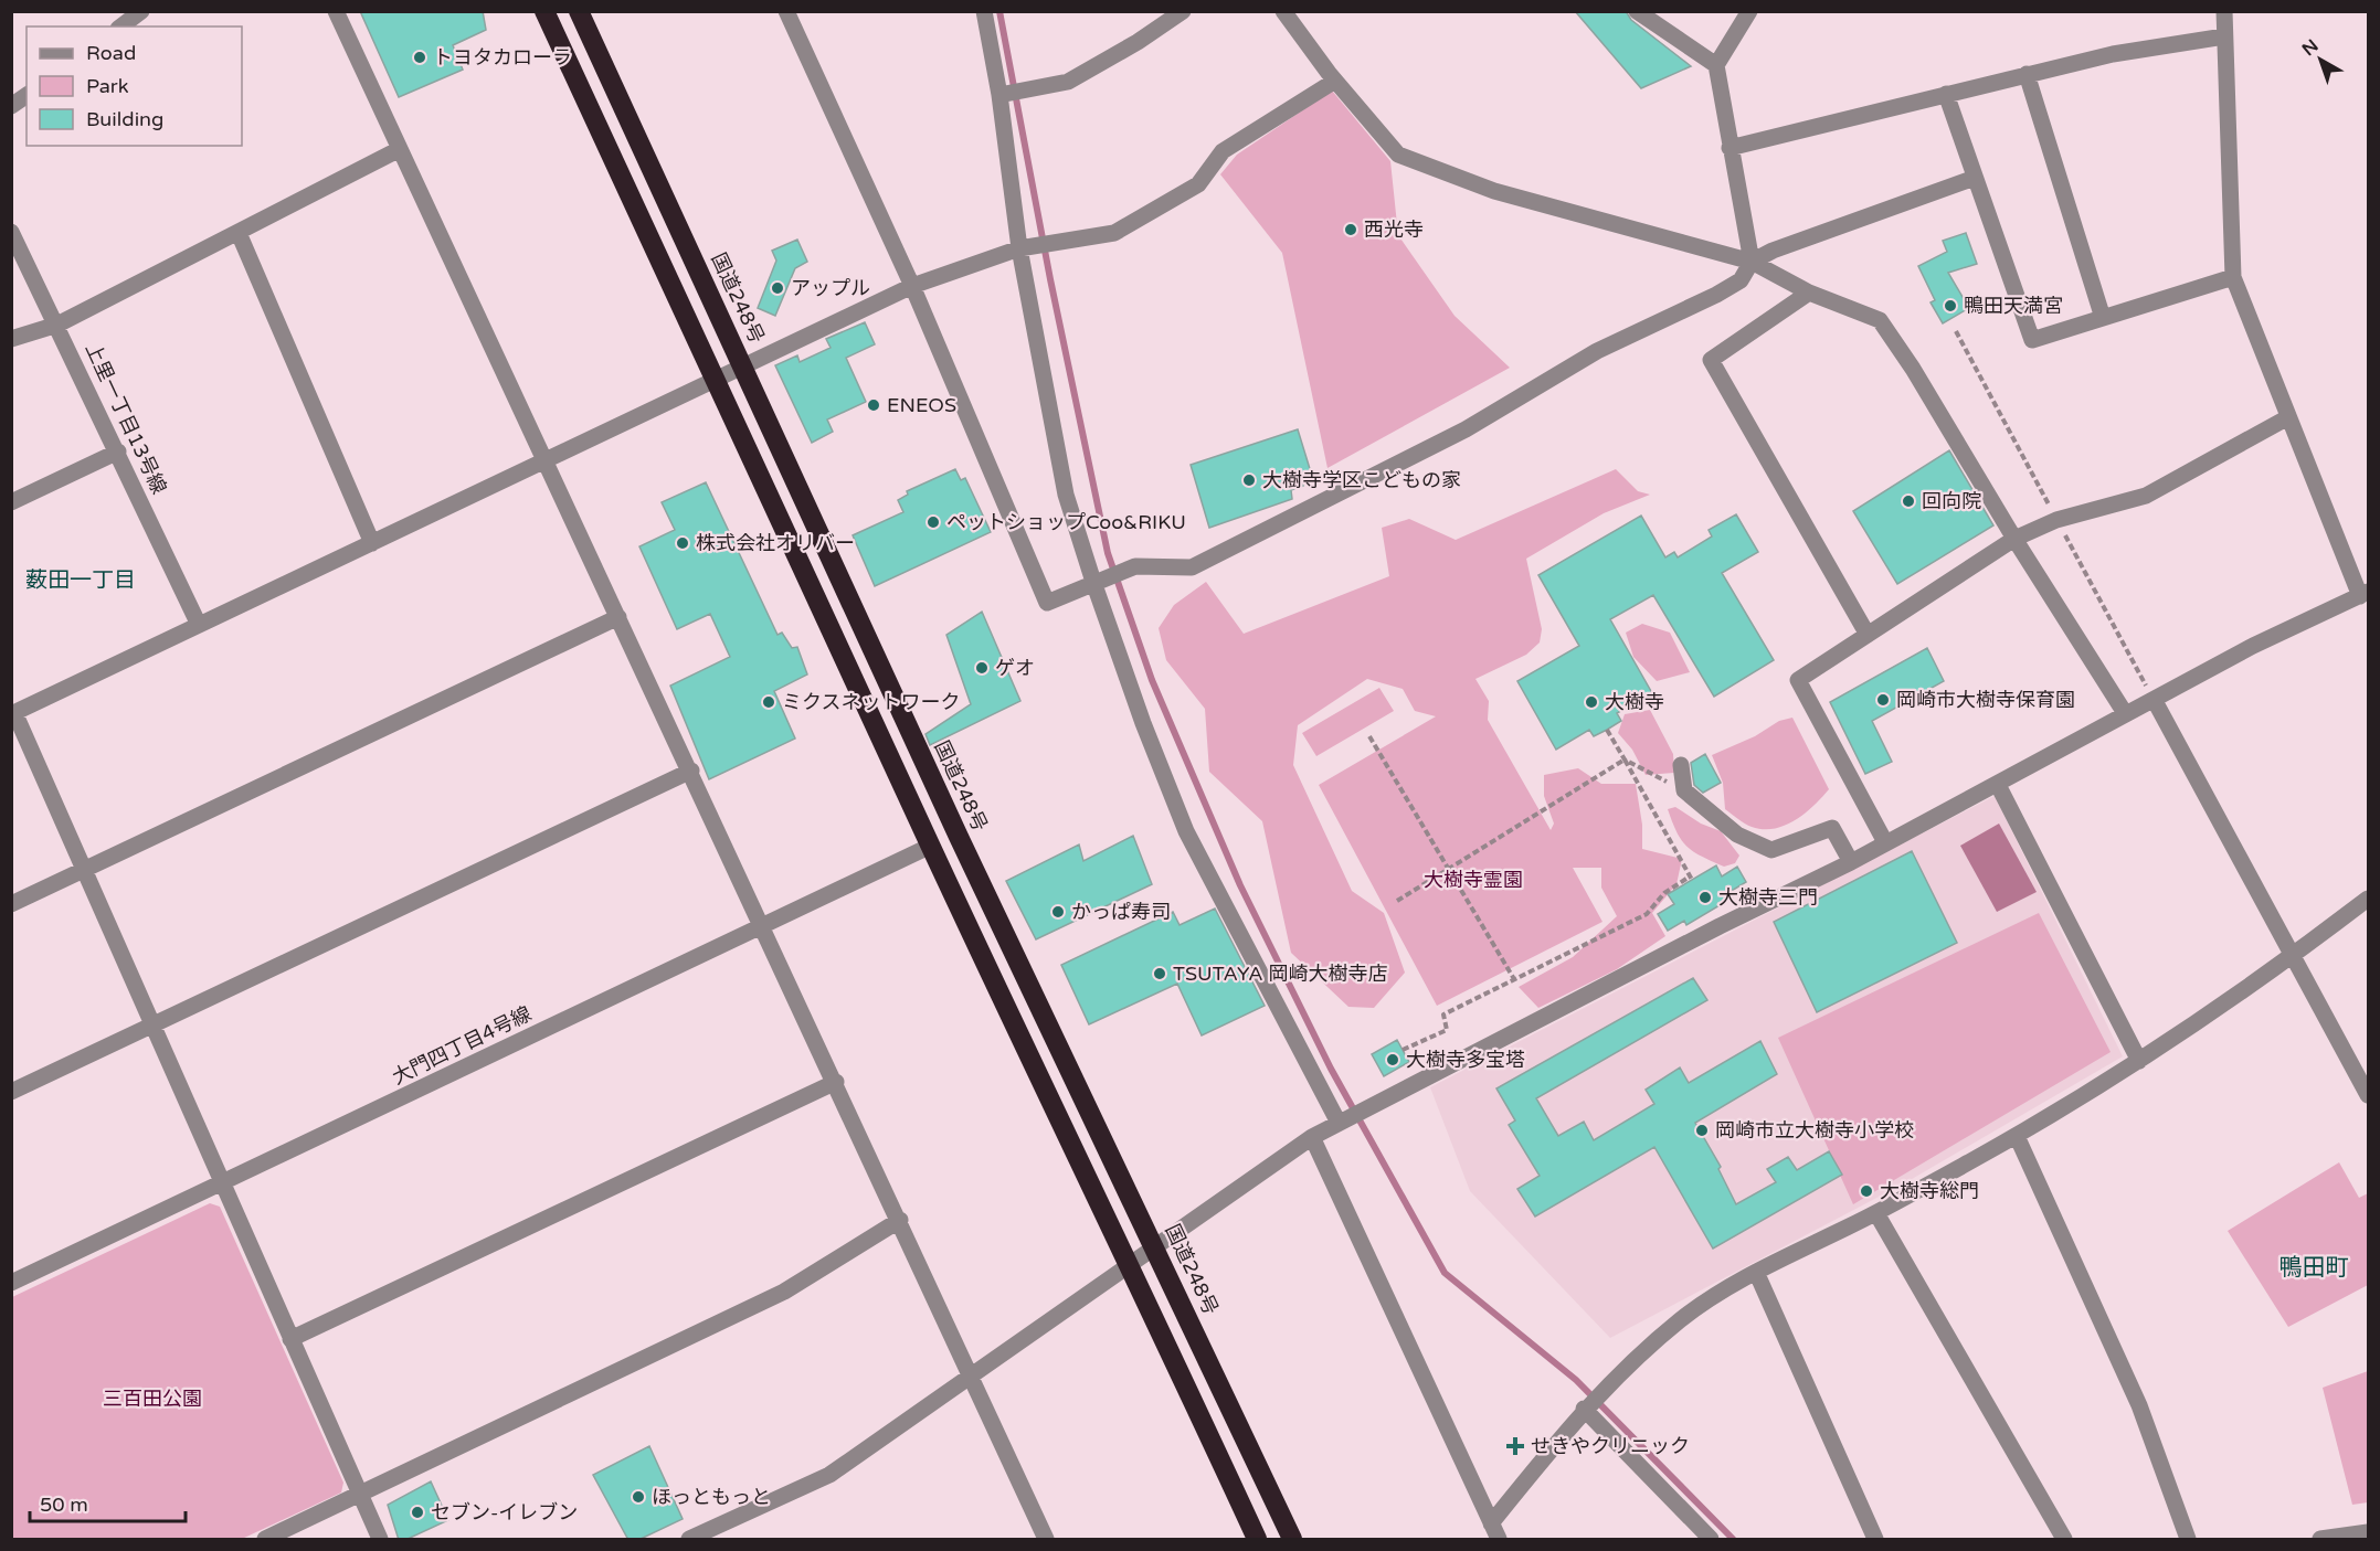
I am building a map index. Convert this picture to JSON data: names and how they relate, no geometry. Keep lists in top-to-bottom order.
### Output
{
  "streets": {
    "highway": ["国道248号"],
    "street": ["上里一丁目13号線", "大門四丁目4号線"]
  },
  "districts": ["薮田一丁目", "鴨田町"],
  "parks": ["大樹寺霊園", "三百田公園"],
  "places": {
    "other": [
      "トヨタカローラ",
      "西光寺",
      "アップル",
      "鴨田天満宮",
      "ENEOS",
      "大樹寺学区こどもの家",
      "回向院",
      "ペットショップCoo&RIKU",
      "株式会社オリバー",
      "ゲオ",
      "岡崎市大樹寺保育園",
      "ミクスネットワーク",
      "大樹寺",
      "大樹寺三門",
      "かっぱ寿司",
      "TSUTAYA 岡崎大樹寺店",
      "大樹寺多宝塔",
      "岡崎市立大樹寺小学校",
      "大樹寺総門",
      "ほっともっと",
      "セブン-イレブン"
    ],
    "health": ["せきやクリニック"]
  },
  "legend": ["Road", "Park", "Building"],
  "scale_bar": "50 m",
  "north": "top left"
}
